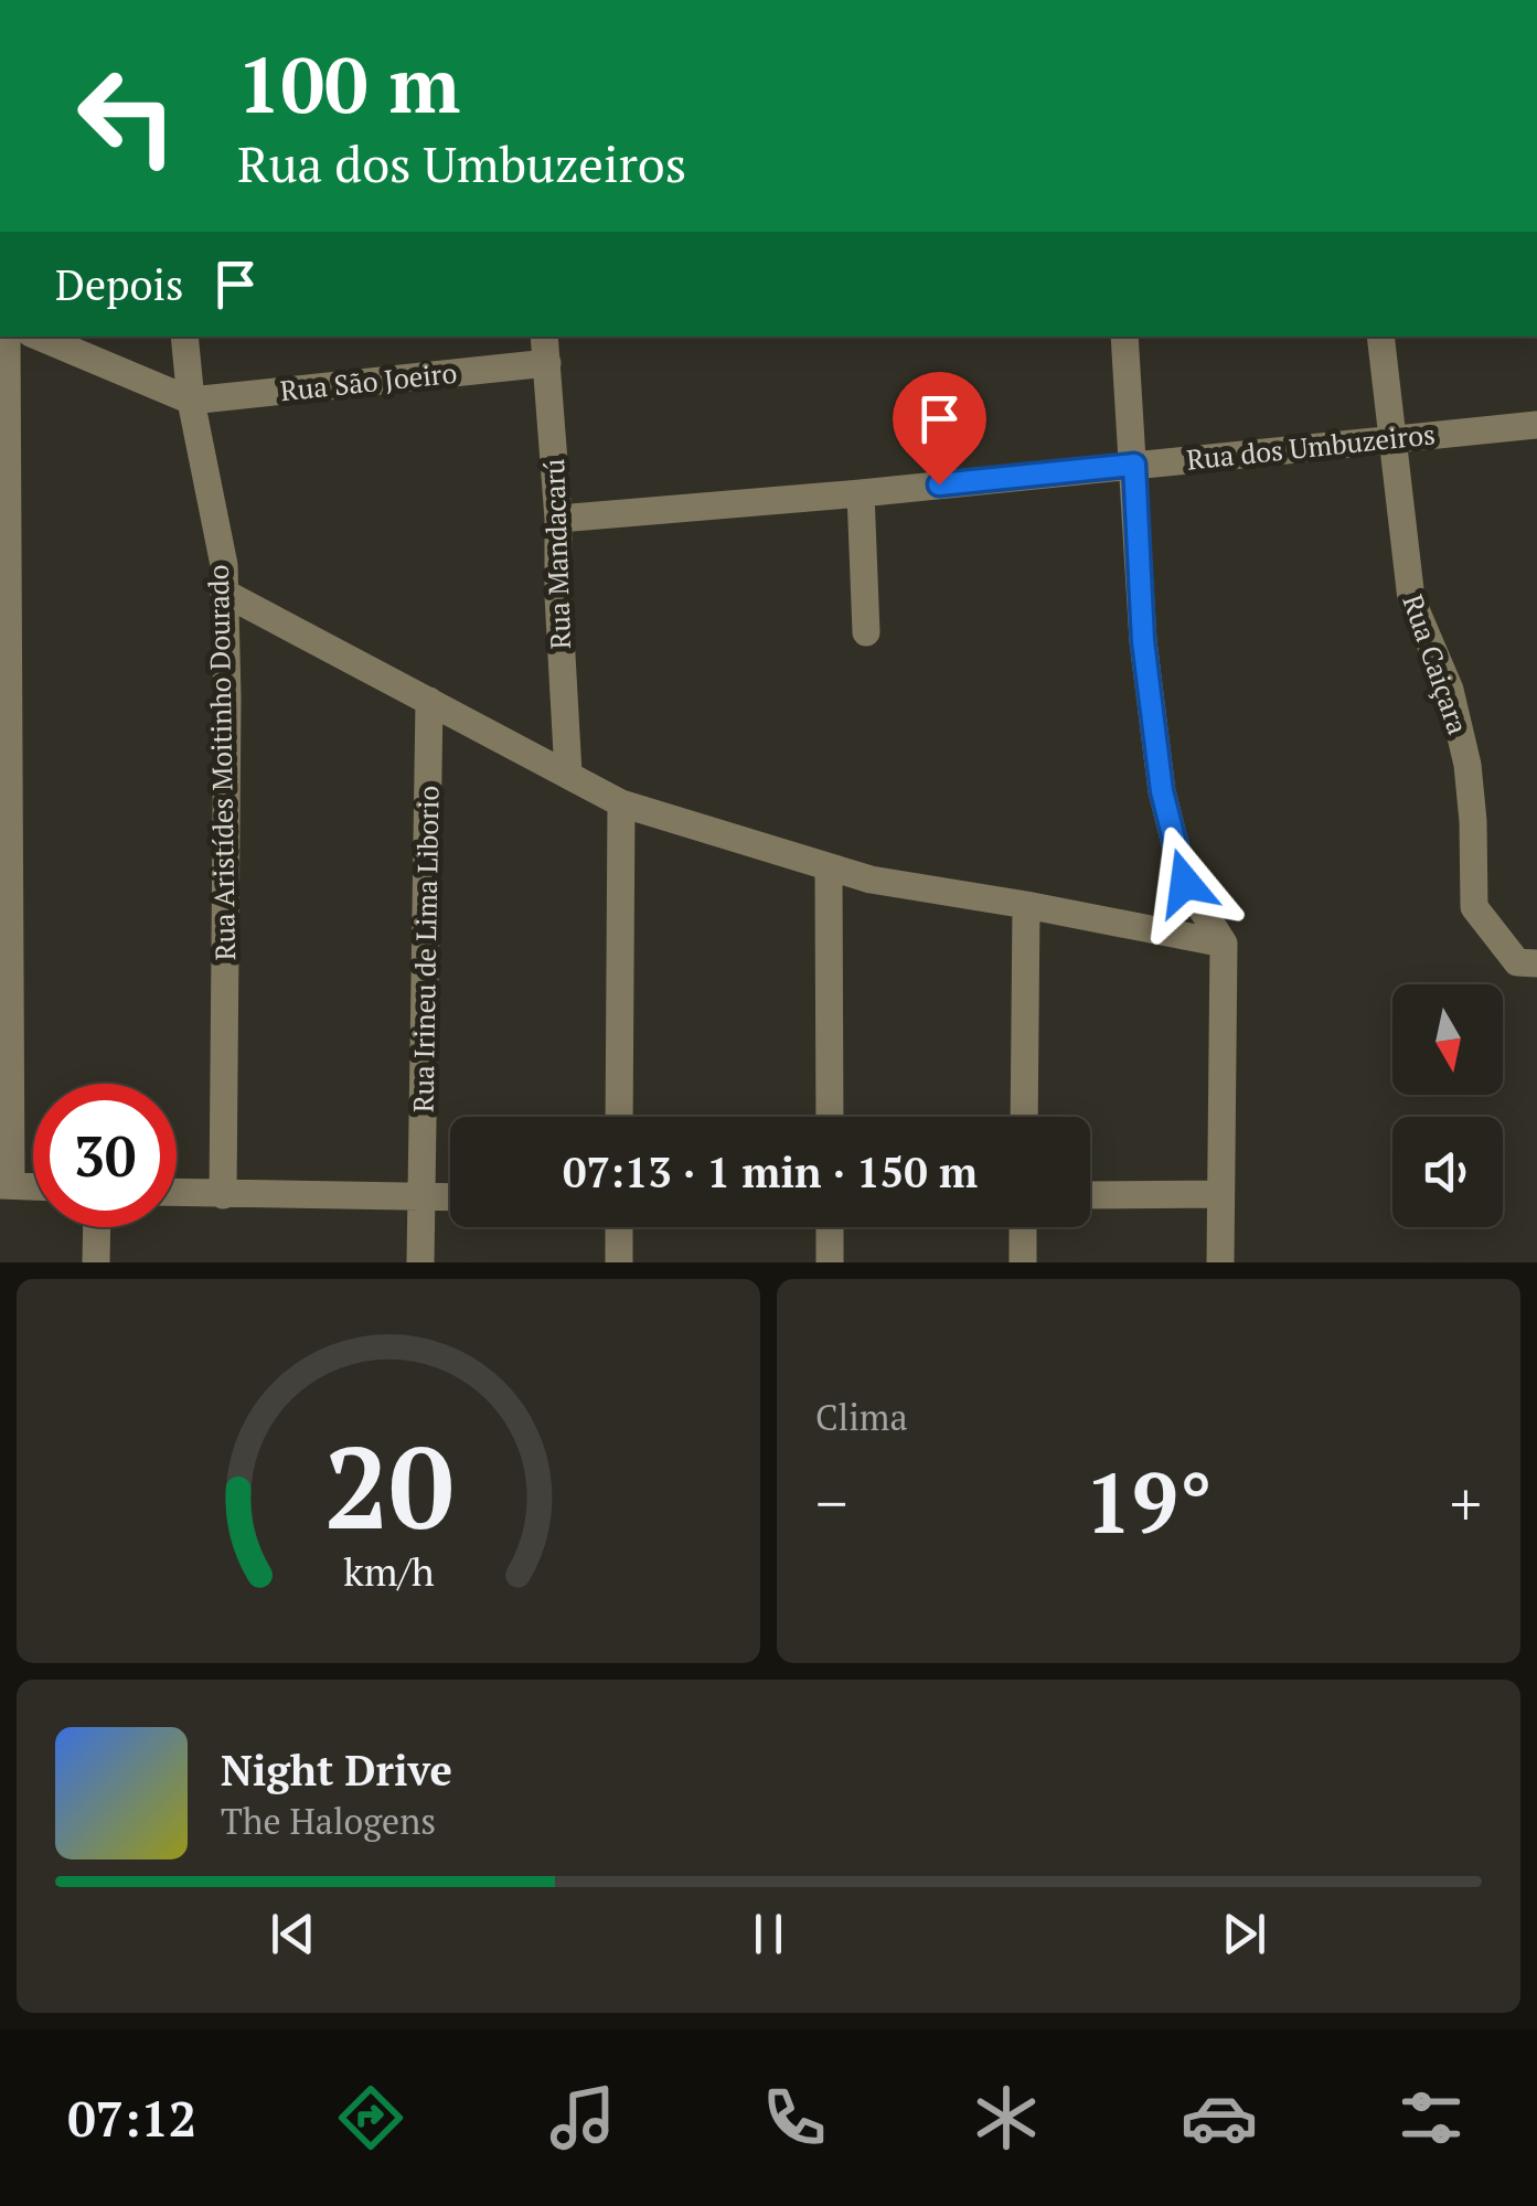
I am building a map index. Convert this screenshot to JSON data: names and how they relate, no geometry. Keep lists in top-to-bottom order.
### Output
{
  "streets": {
    "street": [
      "Rua São Joeiro",
      "Rua dos Umbuzeiros",
      "Rua Mandacarú",
      "Rua Caiçara",
      "Rua Aristídes Moitinho Dourado",
      "Rua Irineu de Lima Liborio"
    ]
  },
  "crossings": [
    ["Rua São Joeiro", "Rua Mandacarú"],
    ["Rua São Joeiro", "Rua Aristídes Moitinho Dourado"],
    ["Rua dos Umbuzeiros", "Rua Mandacarú"],
    ["Rua dos Umbuzeiros", "Rua Caiçara"]
  ],
  "north": "bottom",
  "page": {
    "turn": ["100 m", "Rua dos Umbuzeiros"],
    "then": "Depois",
    "limit": "30",
    "trip": "07:13 · 1 min · 150 m",
    "tile": "Clima",
    "heat": ["−", "19°", "+"],
    "song": ["Night Drive", "The Halogens"],
    "tabs": "07:12",
    "gauge": ["20", "km/h"]
  }
}
